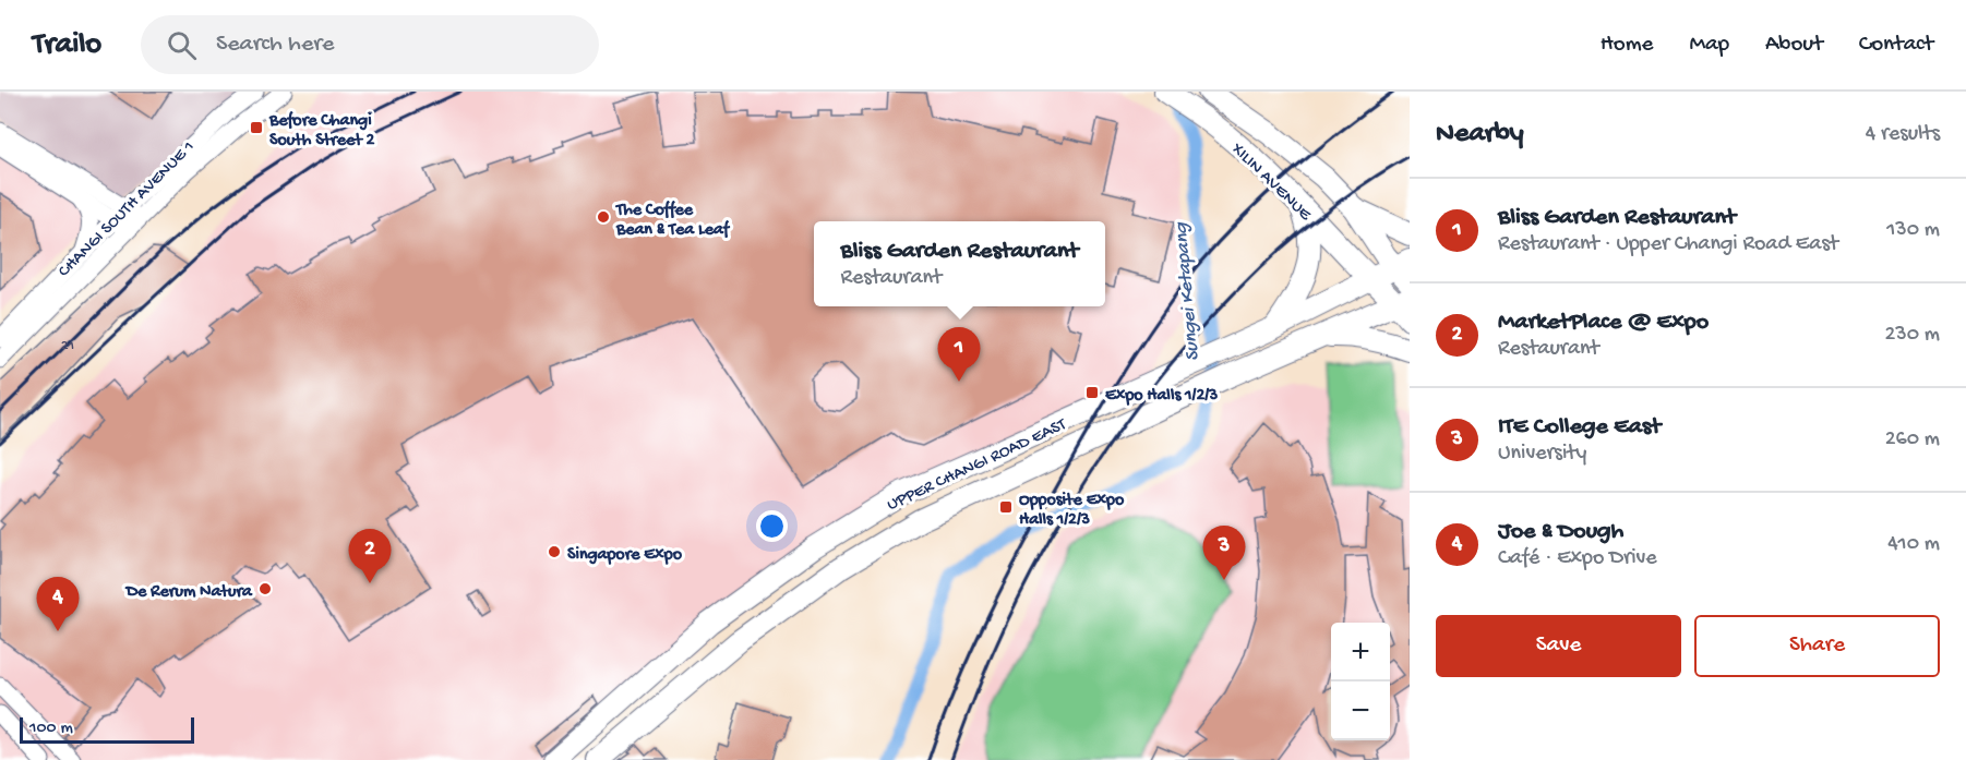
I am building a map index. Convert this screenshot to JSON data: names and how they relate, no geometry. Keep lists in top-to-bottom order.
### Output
{
  "streets": {
    "main road": ["XILIN AVENUE", "UPPER CHANGI ROAD EAST"],
    "street": ["CHANGI SOUTH AVENUE 1"]
  },
  "crossings": [
    ["XILIN AVENUE", "UPPER CHANGI ROAD EAST"]
  ],
  "water": ["Sungei Ketapang"],
  "places": {
    "transit": ["Before Changi South Street 2", "Expo Halls 1/2/3", "Opposite Expo Halls 1/2/3"],
    "other": ["The Coffee Bean & Tea Leaf", "Singapore Expo", "De Rerum Natura"]
  },
  "house_numbers": ["21"],
  "scale_bar": "100 m",
  "page": {
    "header": "Trailo",
    "search": "Search here",
    "nav": [
      "Home",
      "Map",
      "About",
      "Contact"
    ],
    "heading": ["Nearby", "4 results"],
    "list": [
      {
        "mark": "1",
        "name": "Bliss Garden Restaurant",
        "note": "Restaurant · Upper Changi Road East",
        "value": "130 m"
      },
      {
        "mark": "2",
        "name": "MarketPlace @ Expo",
        "note": "Restaurant",
        "value": "230 m"
      },
      {
        "mark": "3",
        "name": "ITE College East",
        "note": "University",
        "value": "260 m"
      },
      {
        "mark": "4",
        "name": "Joe & Dough",
        "note": "Café · Expo Drive",
        "value": "410 m"
      }
    ],
    "popup": ["Bliss Garden Restaurant", "Restaurant"],
    "pins": [
      "1",
      "3",
      "2",
      "4"
    ],
    "buttons": ["Save", "Share"],
    "map_buttons": ["+", "−"],
    "scale": "100 m"
  }
}
